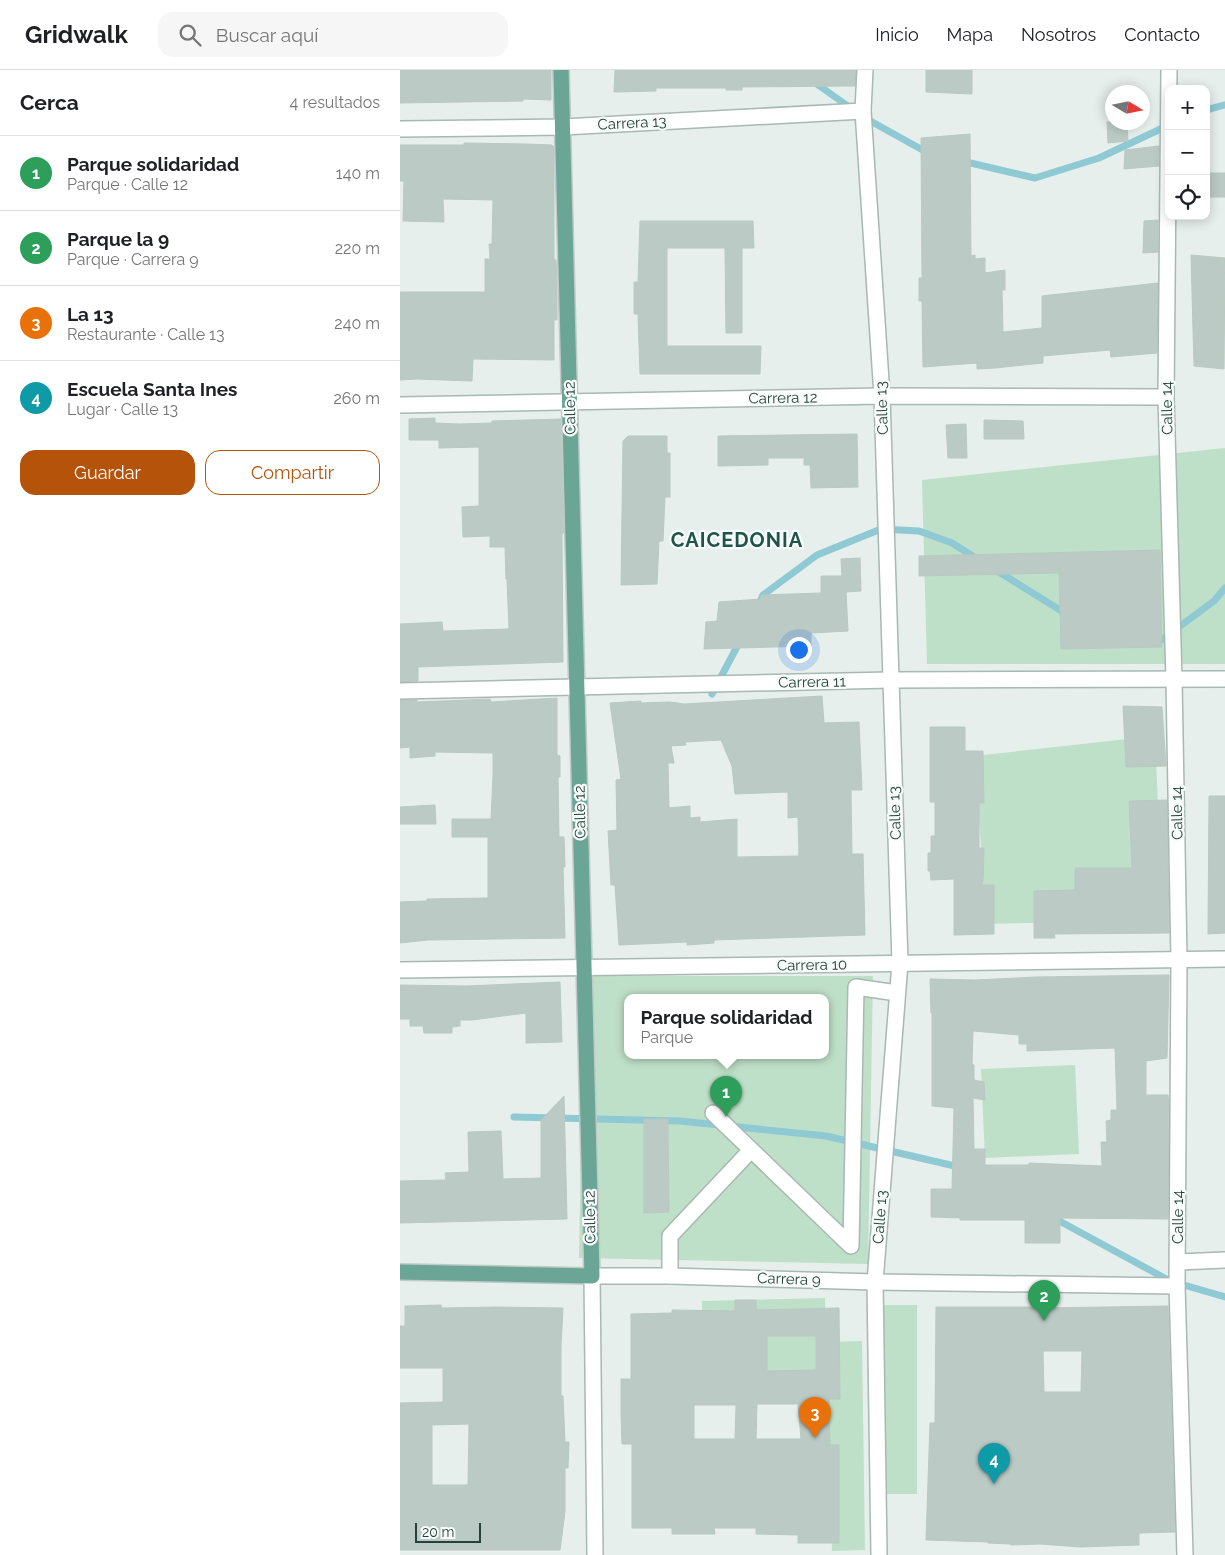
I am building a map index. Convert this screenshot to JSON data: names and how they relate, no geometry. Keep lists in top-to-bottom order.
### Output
{
  "streets": {
    "main road": ["Calle 12", "Carrera 9"],
    "street": [
      "Carrera 13",
      "Carrera 12",
      "Calle 13",
      "Calle 14",
      "Carrera 11",
      "Carrera 10"
    ]
  },
  "crossings": [
    ["Carrera 13", "Calle 12"],
    ["Carrera 13", "Calle 13"],
    ["Carrera 12", "Calle 12"],
    ["Carrera 12", "Calle 13"],
    ["Carrera 12", "Calle 14"],
    ["Calle 12", "Carrera 11"],
    ["Calle 12", "Carrera 10"],
    ["Calle 12", "Carrera 9"],
    ["Calle 13", "Carrera 11"],
    ["Calle 13", "Carrera 10"],
    ["Calle 13", "Carrera 9"],
    ["Calle 14", "Carrera 11"],
    ["Calle 14", "Carrera 10"],
    ["Calle 14", "Carrera 9"]
  ],
  "districts": ["CAICEDONIA"],
  "scale_bar": "20 m",
  "north": "right",
  "page": {
    "header": "Gridwalk",
    "search": "Buscar aquí",
    "nav": [
      "Inicio",
      "Mapa",
      "Nosotros",
      "Contacto"
    ],
    "heading": ["Cerca", "4 resultados"],
    "map_buttons": ["+", "−"],
    "list": [
      {
        "mark": "1",
        "name": "Parque solidaridad",
        "note": "Parque · Calle 12",
        "value": "140 m"
      },
      {
        "mark": "2",
        "name": "Parque la 9",
        "note": "Parque · Carrera 9",
        "value": "220 m"
      },
      {
        "mark": "3",
        "name": "La 13",
        "note": "Restaurante · Calle 13",
        "value": "240 m"
      },
      {
        "mark": "4",
        "name": "Escuela Santa Ines",
        "note": "Lugar · Calle 13",
        "value": "260 m"
      }
    ],
    "buttons": ["Guardar", "Compartir"],
    "popup": ["Parque solidaridad", "Parque"],
    "pins": [
      "1",
      "2",
      "3",
      "4"
    ],
    "scale": "20 m"
  }
}
